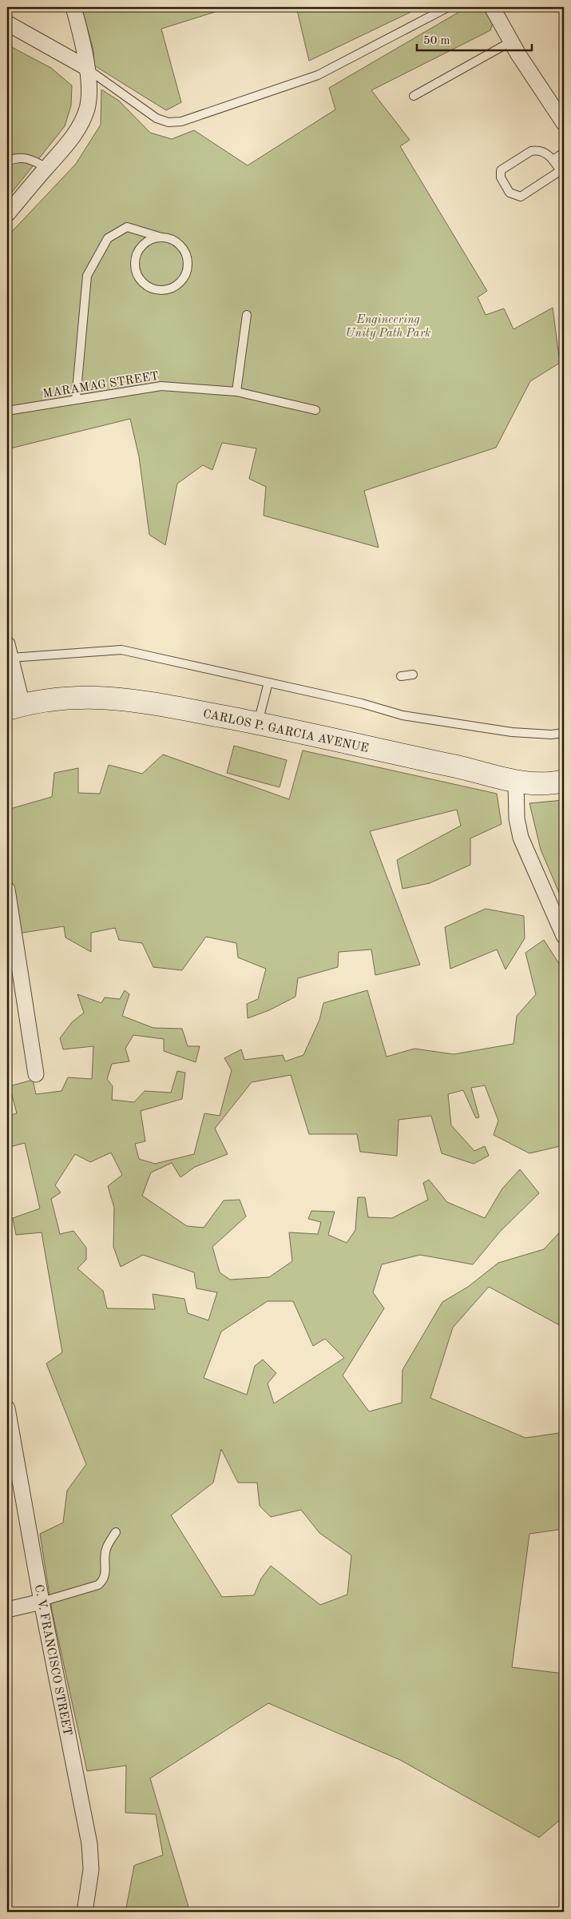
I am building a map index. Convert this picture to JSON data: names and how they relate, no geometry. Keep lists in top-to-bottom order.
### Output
{
  "streets": {
    "main road": ["CARLOS P. GARCIA AVENUE"],
    "street": ["C. V. FRANCISCO STREET"],
    "lane": ["MARAMAG STREET"]
  },
  "parks": ["Engineering Unity Path Park"],
  "scale_bar": "50 m"
}
